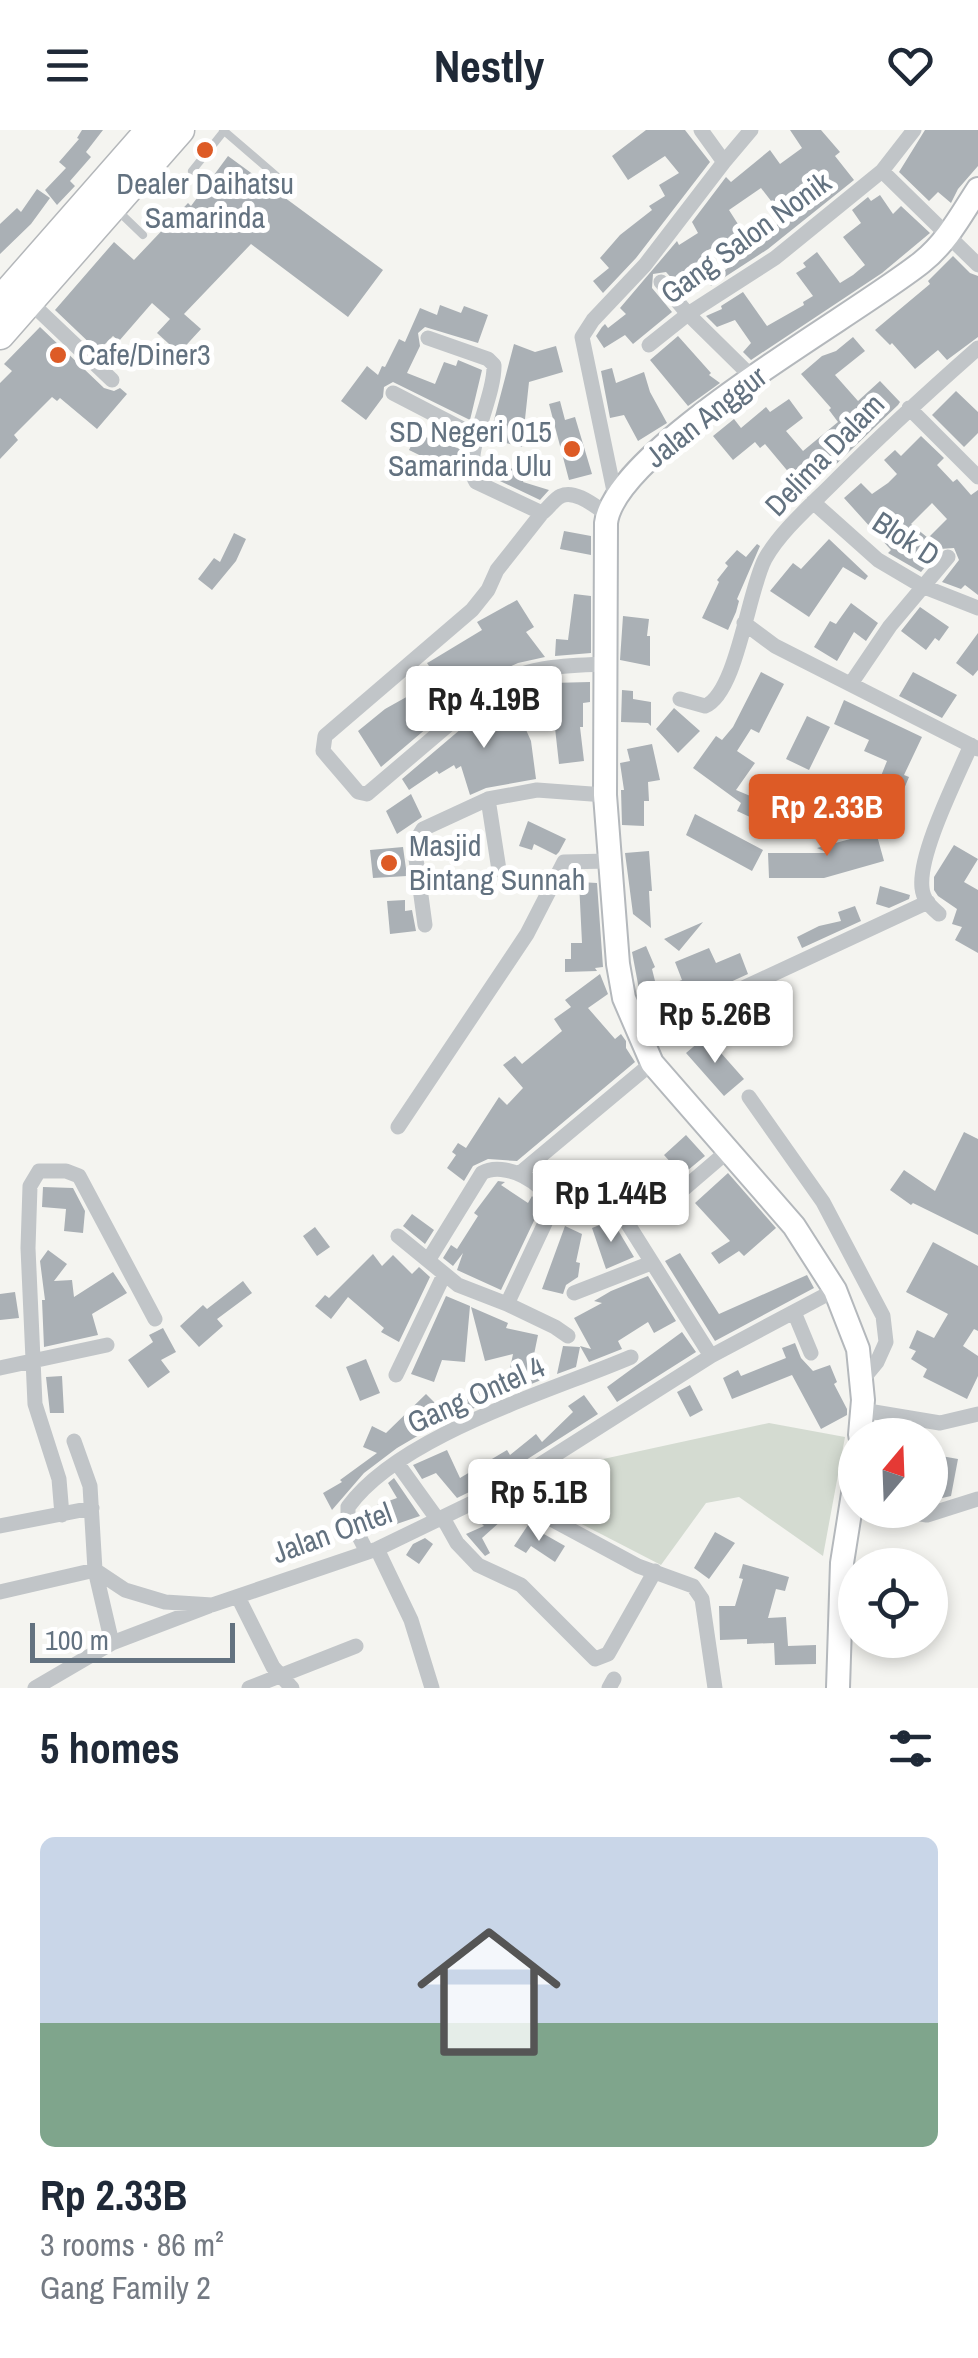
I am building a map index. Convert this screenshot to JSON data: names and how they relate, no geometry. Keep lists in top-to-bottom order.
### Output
{
  "streets": {
    "street": [
      "Gang Salon Nonik",
      "Jalan Anggur",
      "Delima Dalam",
      "Blok D",
      "Gang Ontel 4",
      "Jalan Ontel"
    ]
  },
  "crossings": [
    ["Delima Dalam", "Blok D"],
    ["Gang Ontel 4", "Jalan Ontel"]
  ],
  "places": [
    "Dealer Daihatsu Samarinda",
    "Cafe/Diner3",
    "SD Negeri 015 Samarinda Ulu",
    "Masjid Bintang Sunnah"
  ],
  "scale_bar": "100 m",
  "north": "top",
  "page": {
    "header": "Nestly",
    "price": [
      "Rp 4.19B",
      "Rp 2.33B",
      "Rp 5.26B",
      "Rp 1.44B",
      "Rp 5.1B"
    ],
    "scale": "100 m",
    "heading": "5 homes",
    "list": [
      {
        "name": "Rp 2.33B",
        "note": "3 rooms · 86 m² · Gang Family 2"
      }
    ]
  }
}
